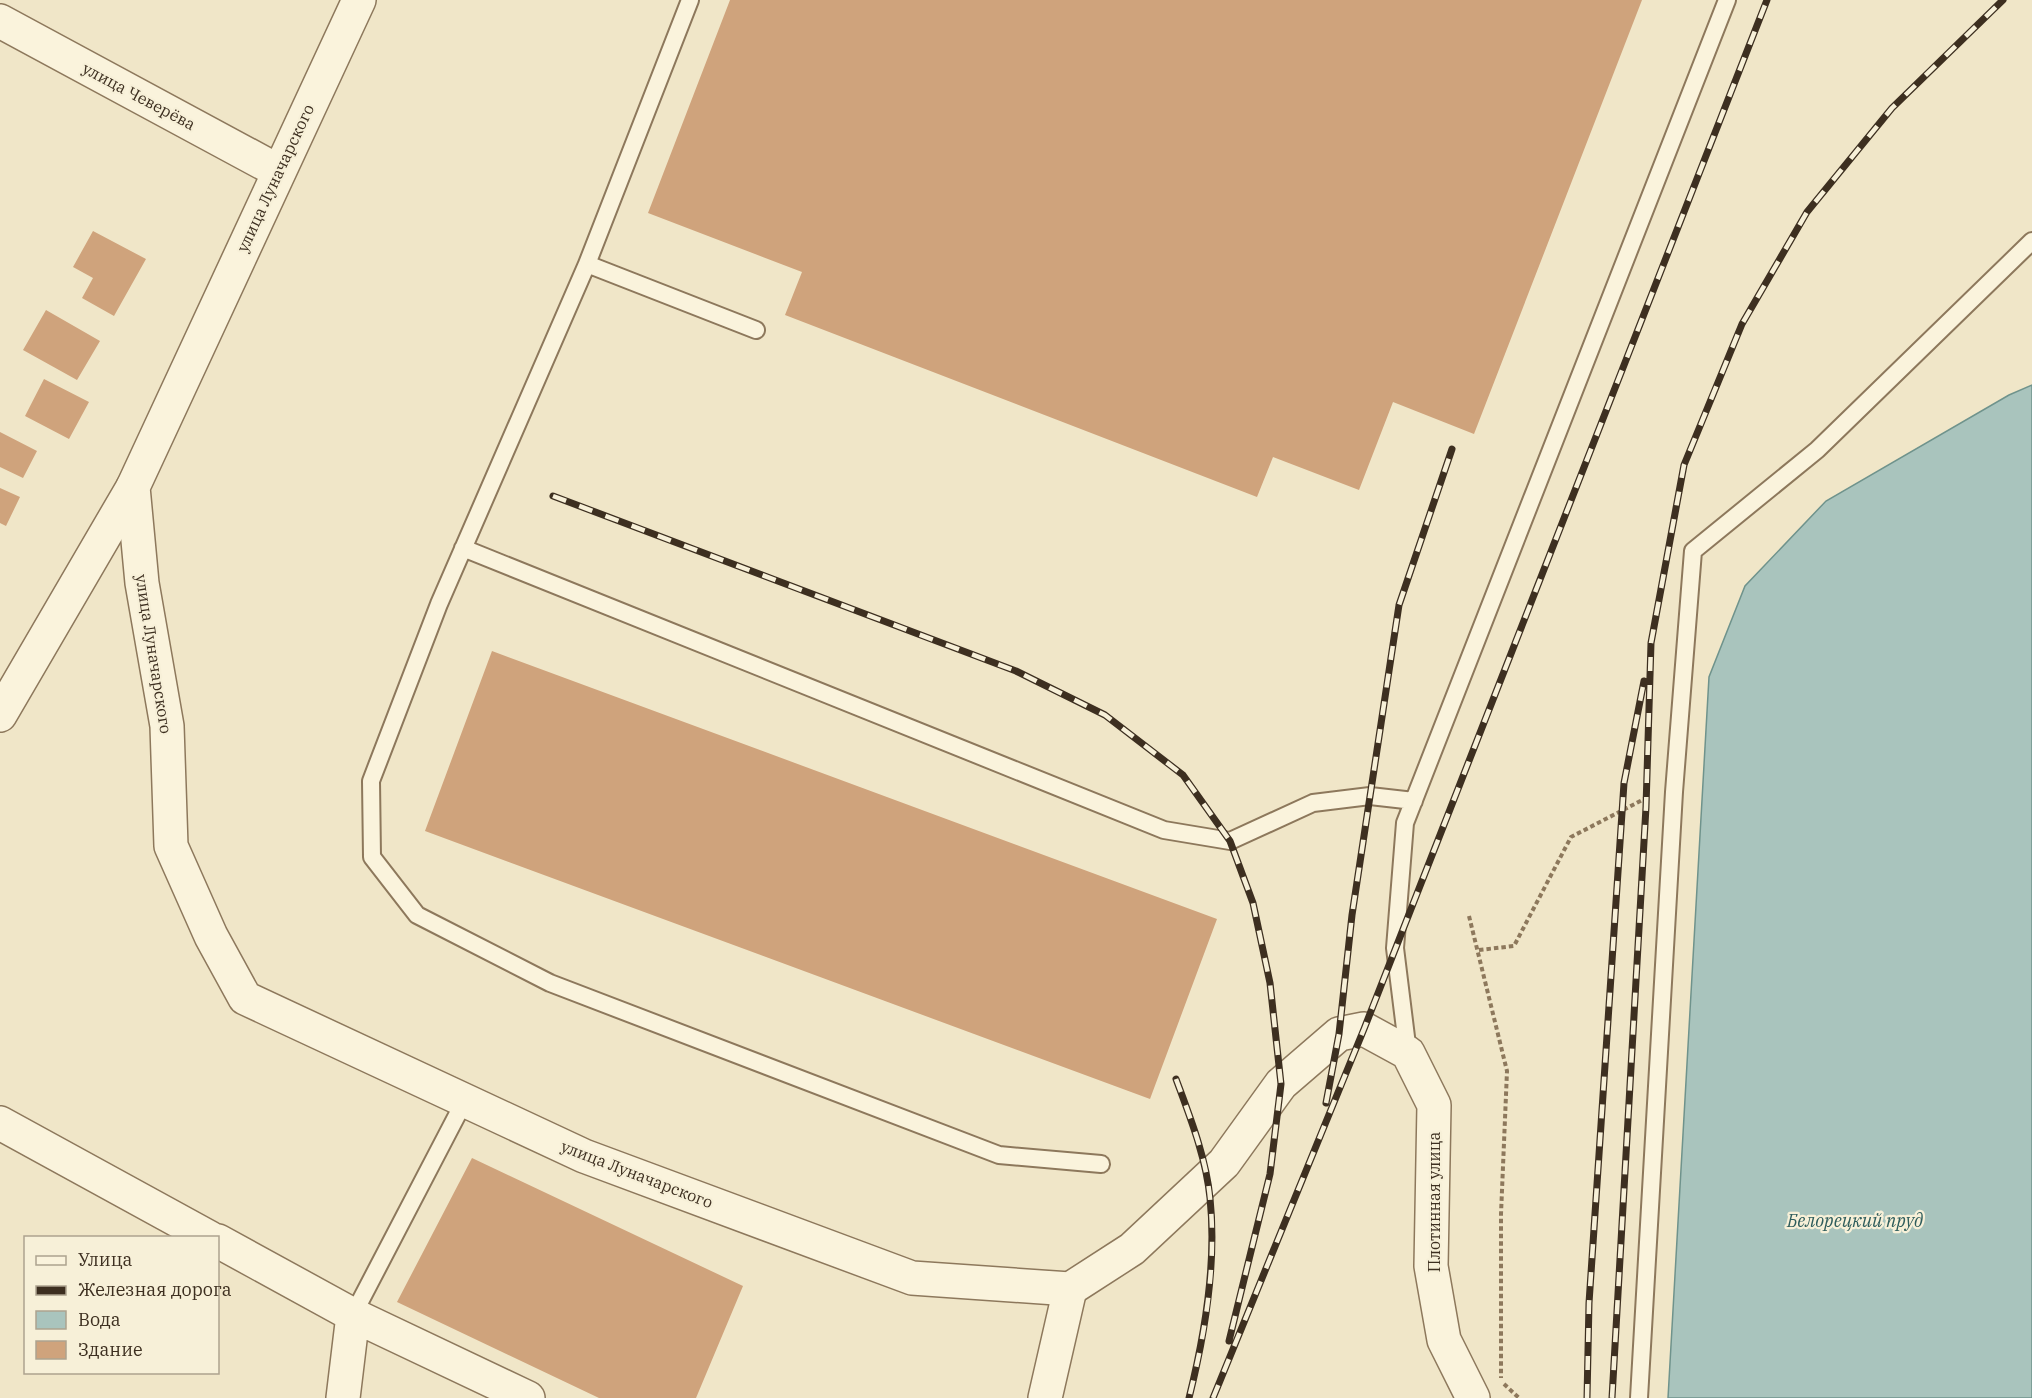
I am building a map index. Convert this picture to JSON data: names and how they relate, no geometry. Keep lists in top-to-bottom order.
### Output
{
  "streets": {
    "street": ["улица Чеверёва", "улица Луначарского", "Плотинная улица"]
  },
  "crossings": [
    ["улица Чеверёва", "улица Луначарского"]
  ],
  "water": ["Белорецкий пруд"],
  "legend": [
    "Улица",
    "Железная дорога",
    "Вода",
    "Здание"
  ]
}
